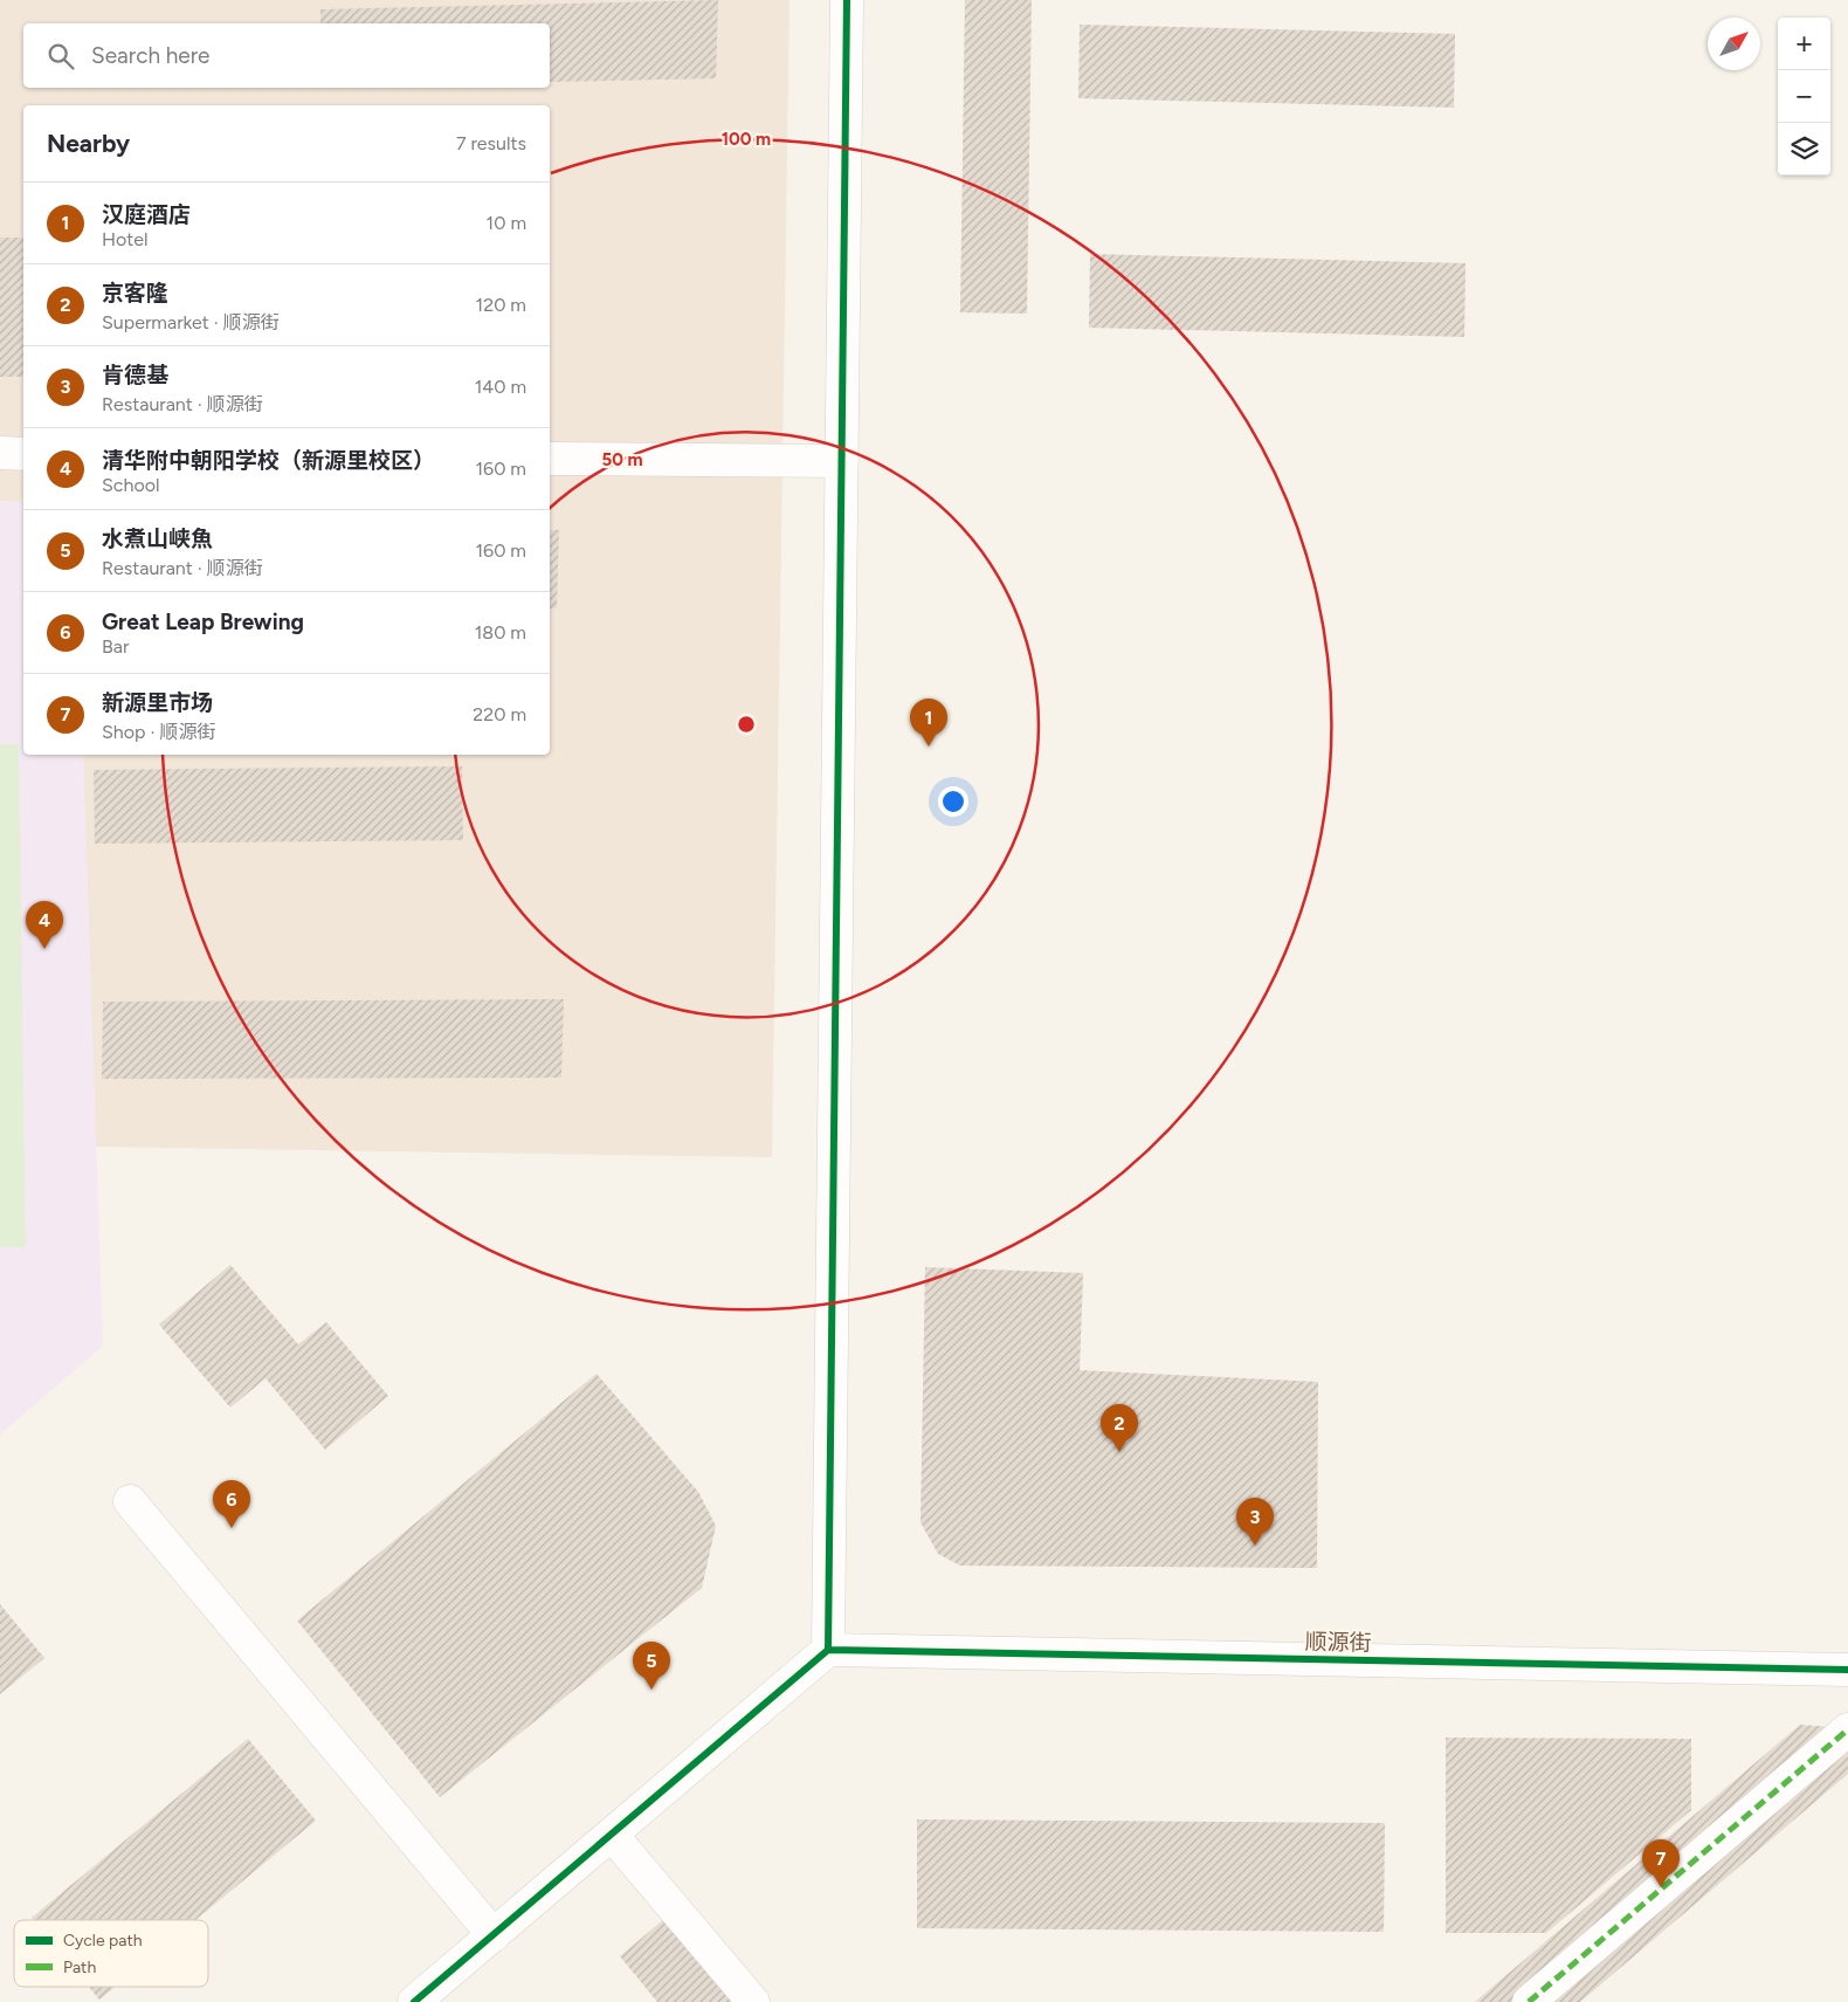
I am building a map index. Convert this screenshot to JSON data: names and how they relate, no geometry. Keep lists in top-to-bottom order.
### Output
{
  "streets": {
    "street": ["顺源街"]
  },
  "legend": ["Cycle path", "Path"],
  "north": "top right",
  "page": {
    "map_buttons": ["+", "−"],
    "search": "Search here",
    "heading": ["Nearby", "7 results"],
    "list": [
      {
        "mark": "1",
        "name": "汉庭酒店",
        "note": "Hotel",
        "value": "10 m"
      },
      {
        "mark": "2",
        "name": "京客隆",
        "note": "Supermarket · 顺源街",
        "value": "120 m"
      },
      {
        "mark": "3",
        "name": "肯德基",
        "note": "Restaurant · 顺源街",
        "value": "140 m"
      },
      {
        "mark": "4",
        "name": "清华附中朝阳学校（新源里校区）",
        "note": "School",
        "value": "160 m"
      },
      {
        "mark": "5",
        "name": "水煮山峡魚",
        "note": "Restaurant · 顺源街",
        "value": "160 m"
      },
      {
        "mark": "6",
        "name": "Great Leap Brewing",
        "note": "Bar",
        "value": "180 m"
      },
      {
        "mark": "7",
        "name": "新源里市场",
        "note": "Shop · 顺源街",
        "value": "220 m"
      }
    ],
    "pins": [
      "1",
      "4",
      "2",
      "6",
      "3",
      "5",
      "7"
    ]
  },
  "rings": ["100 m", "50 m"]
}
